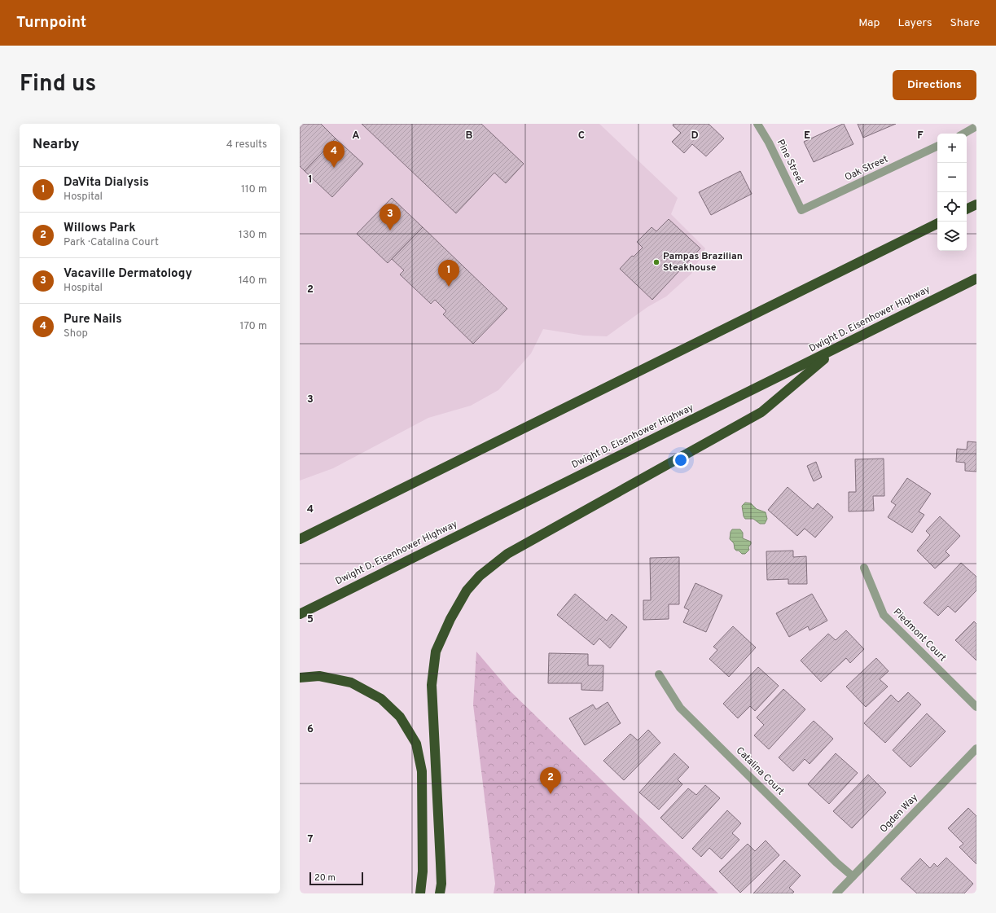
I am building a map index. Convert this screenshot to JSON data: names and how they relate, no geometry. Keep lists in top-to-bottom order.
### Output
{
  "streets": {
    "highway": ["Dwight D. Eisenhower Highway"],
    "street": [
      "Pine Street",
      "Oak Street",
      "Piedmont Court",
      "Catalina Court",
      "Ogden Way"
    ]
  },
  "crossings": [
    ["Pine Street", "Oak Street"],
    ["Catalina Court", "Ogden Way"]
  ],
  "places": ["Pampas Brazilian Steakhouse"],
  "scale_bar": "20 m",
  "page": {
    "header": "Turnpoint",
    "nav": ["Map", "Layers", "Share"],
    "title": "Find us",
    "buttons": "Directions",
    "heading": ["Nearby", "4 results"],
    "map_buttons": ["+", "−"],
    "pins": [
      "4",
      "3",
      "1",
      "2"
    ],
    "list": [
      {
        "mark": "1",
        "name": "DaVita Dialysis",
        "note": "Hospital",
        "value": "110 m"
      },
      {
        "mark": "2",
        "name": "Willows Park",
        "note": "Park · Catalina Court",
        "value": "130 m"
      },
      {
        "mark": "3",
        "name": "Vacaville Dermatology",
        "note": "Hospital",
        "value": "140 m"
      },
      {
        "mark": "4",
        "name": "Pure Nails",
        "note": "Shop",
        "value": "170 m"
      }
    ],
    "scale": "20 m"
  },
  "grid": {
    "columns": [
      "A",
      "B",
      "C",
      "D",
      "E",
      "F"
    ],
    "rows": [
      "1",
      "2",
      "3",
      "4",
      "5",
      "6",
      "7"
    ]
  }
}
